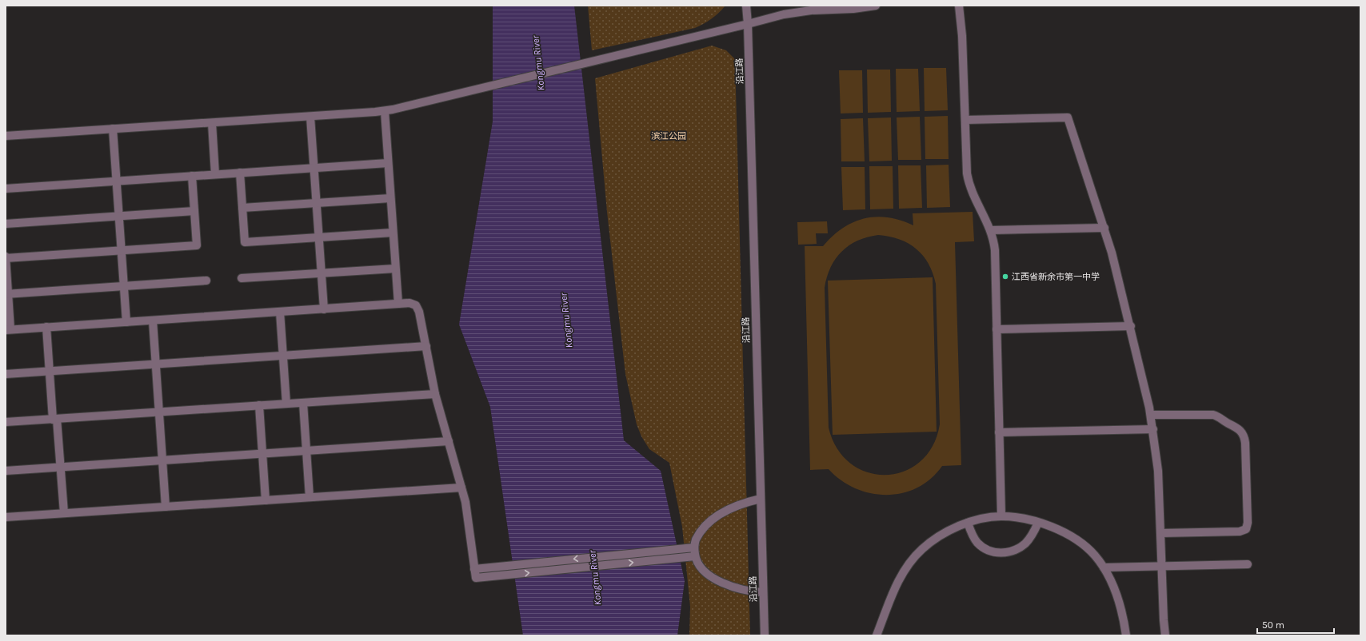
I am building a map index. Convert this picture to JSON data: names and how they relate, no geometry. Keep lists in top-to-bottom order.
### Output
{
  "streets": {
    "street": ["沿江路"]
  },
  "water": ["Kongmu River"],
  "parks": ["滨江公园"],
  "places": ["江西省新余市第一中学"],
  "scale_bar": "50 m"
}
